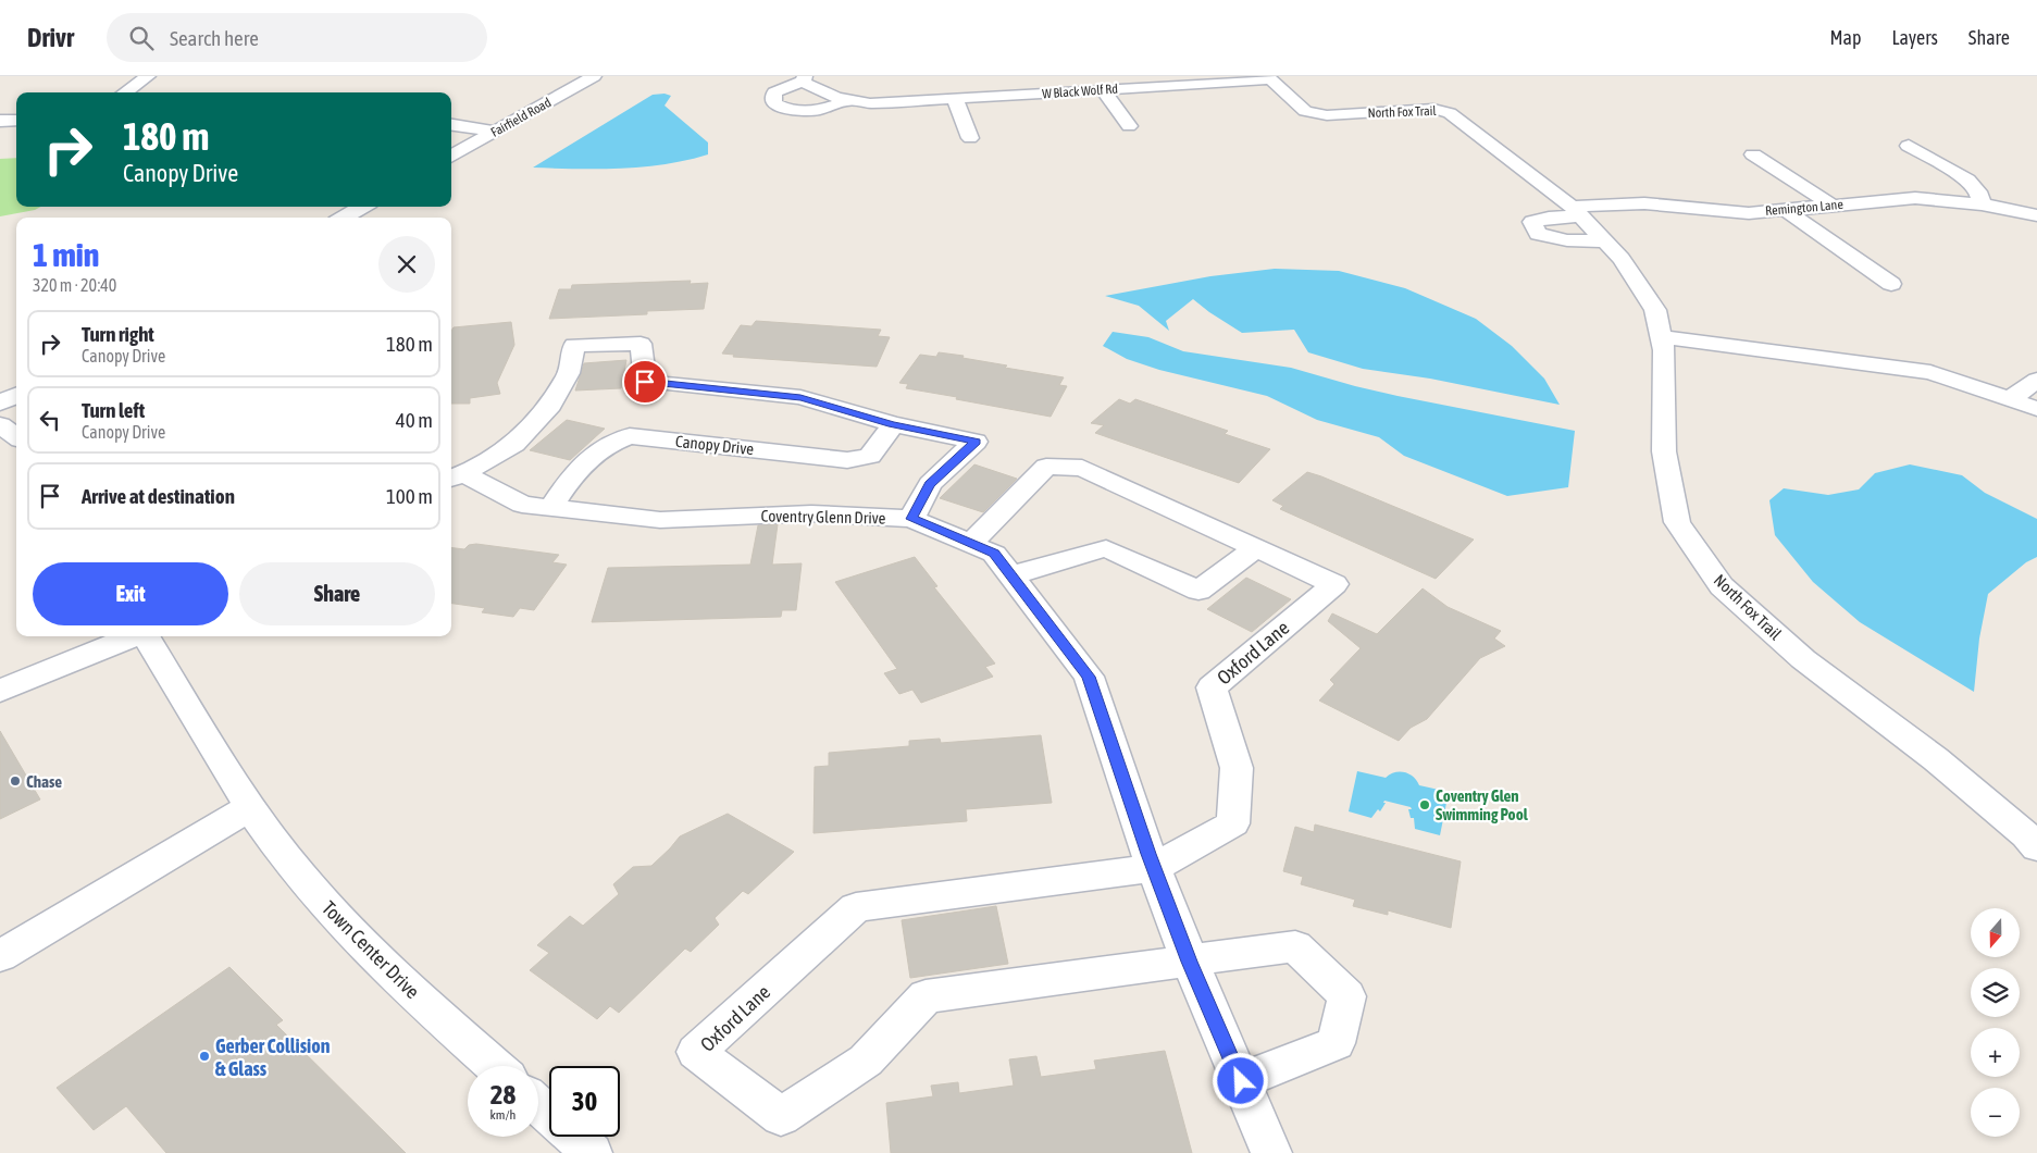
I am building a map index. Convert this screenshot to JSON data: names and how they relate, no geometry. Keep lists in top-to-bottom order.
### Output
{
  "streets": {
    "street": [
      "W Black Wolf Rd",
      "North Fox Trail",
      "Fairfield Road",
      "Remington Lane",
      "Canopy Drive",
      "Coventry Glenn Drive",
      "Oxford Lane",
      "Town Center Drive"
    ]
  },
  "crossings": [
    ["W Black Wolf Rd", "North Fox Trail"],
    ["North Fox Trail", "Remington Lane"],
    ["Canopy Drive", "Coventry Glenn Drive"],
    ["Coventry Glenn Drive", "Oxford Lane"]
  ],
  "places": ["Chase", "Coventry Glen Swimming Pool", "Gerber Collision & Glass"],
  "north": "bottom",
  "page": {
    "header": "Drivr",
    "search": "Search here",
    "nav": ["Map", "Layers", "Share"],
    "turn": ["180 m", "Canopy Drive"],
    "heading": ["1 min", "320 m · 20:40"],
    "list": [
      {
        "name": "Turn right",
        "note": "Canopy Drive",
        "value": "180 m"
      },
      {
        "name": "Turn left",
        "note": "Canopy Drive",
        "value": "40 m"
      },
      {
        "name": "Arrive at destination",
        "value": "100 m"
      }
    ],
    "buttons": ["Exit", "Share"],
    "map_buttons": ["+", "−"],
    "speed": "28 km/h",
    "limit": "30"
  }
}
